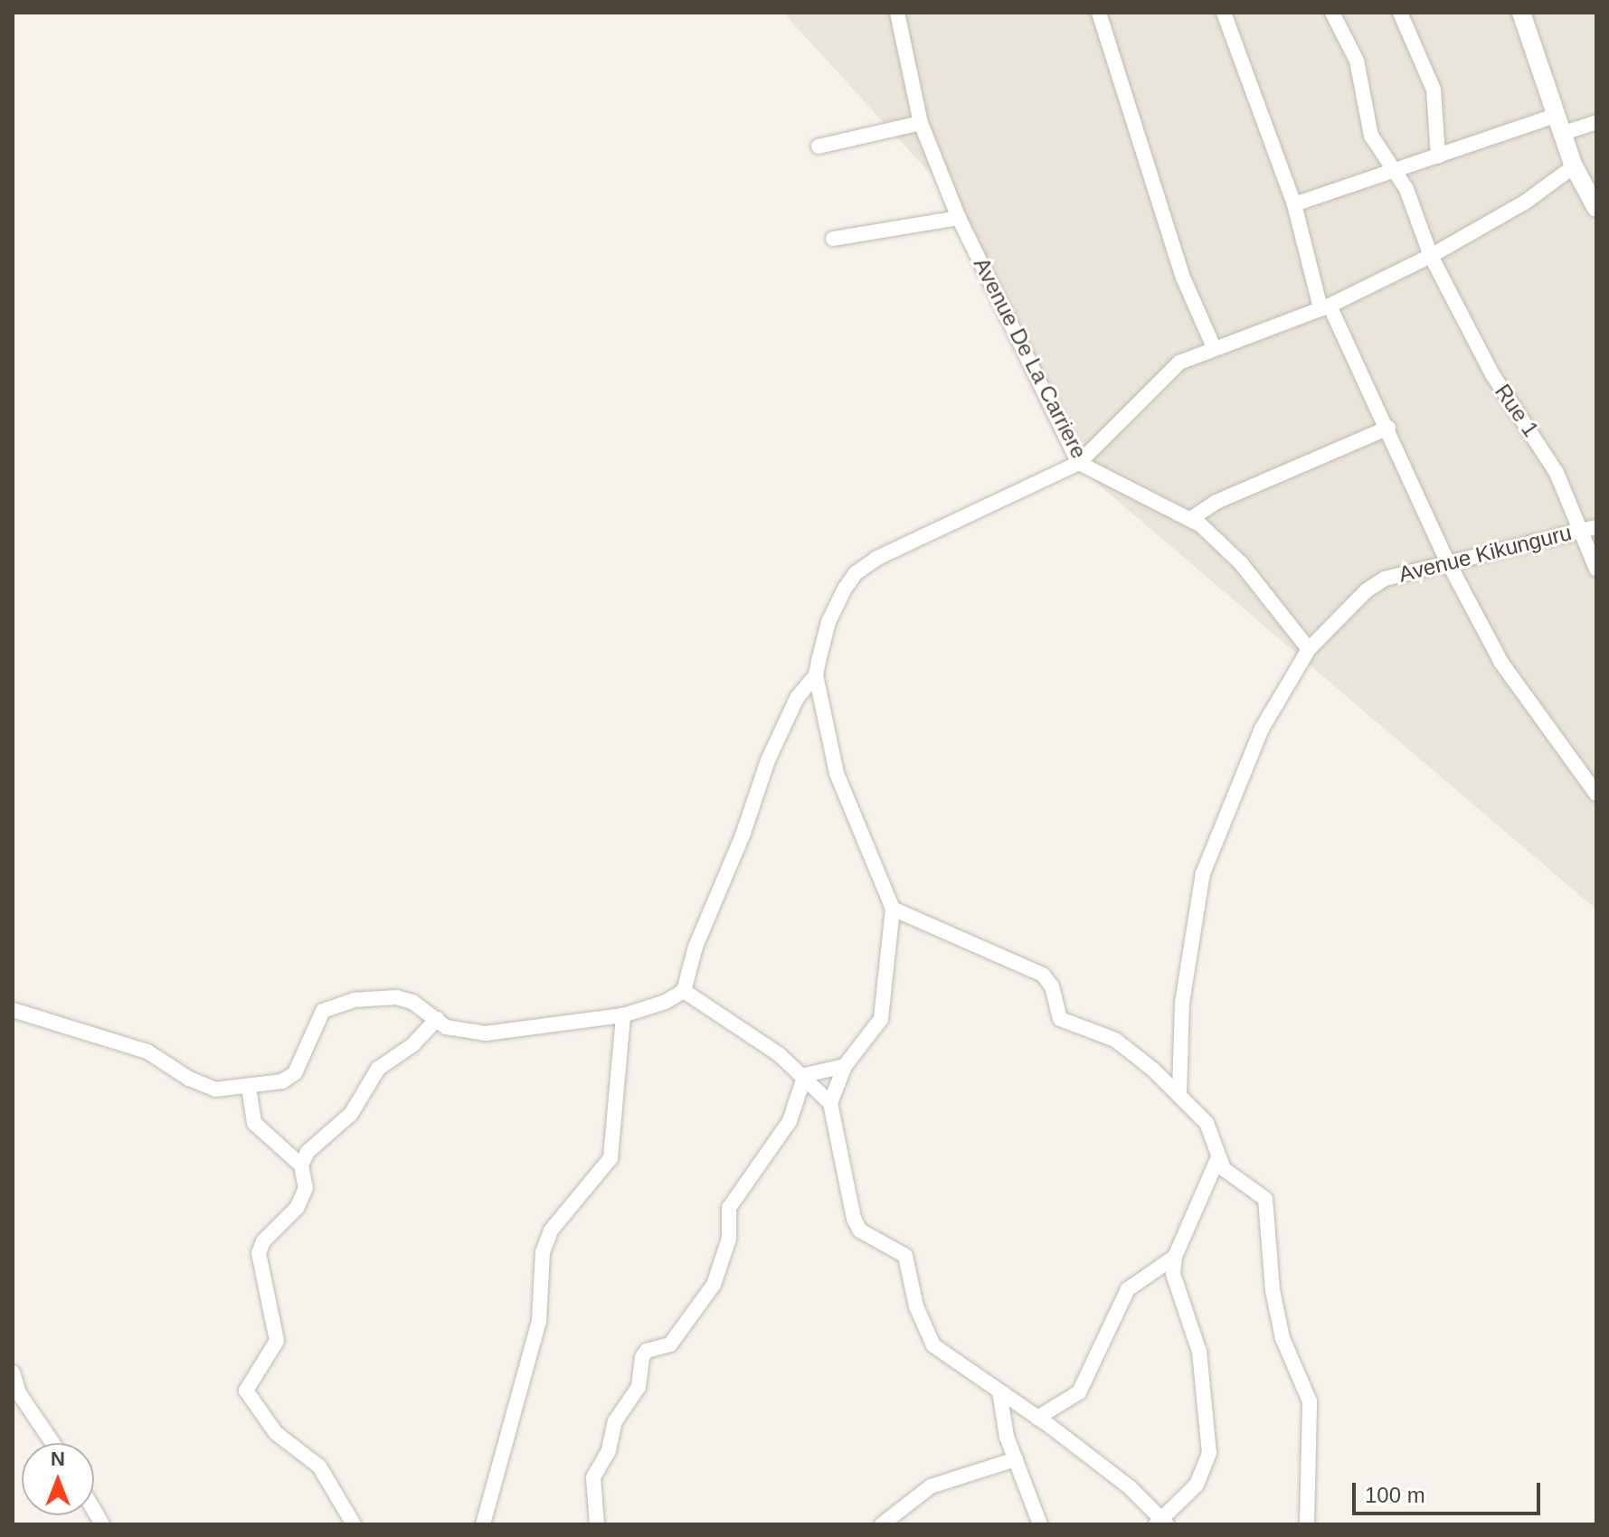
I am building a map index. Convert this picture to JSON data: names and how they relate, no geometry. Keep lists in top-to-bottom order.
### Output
{
  "streets": {
    "street": ["Avenue De La Carriere", "Rue 1", "Avenue Kikunguru"]
  },
  "crossings": [
    ["Avenue De La Carriere", "Avenue Kikunguru"],
    ["Rue 1", "Avenue Kikunguru"]
  ],
  "scale_bar": "100 m",
  "north": "top"
}
